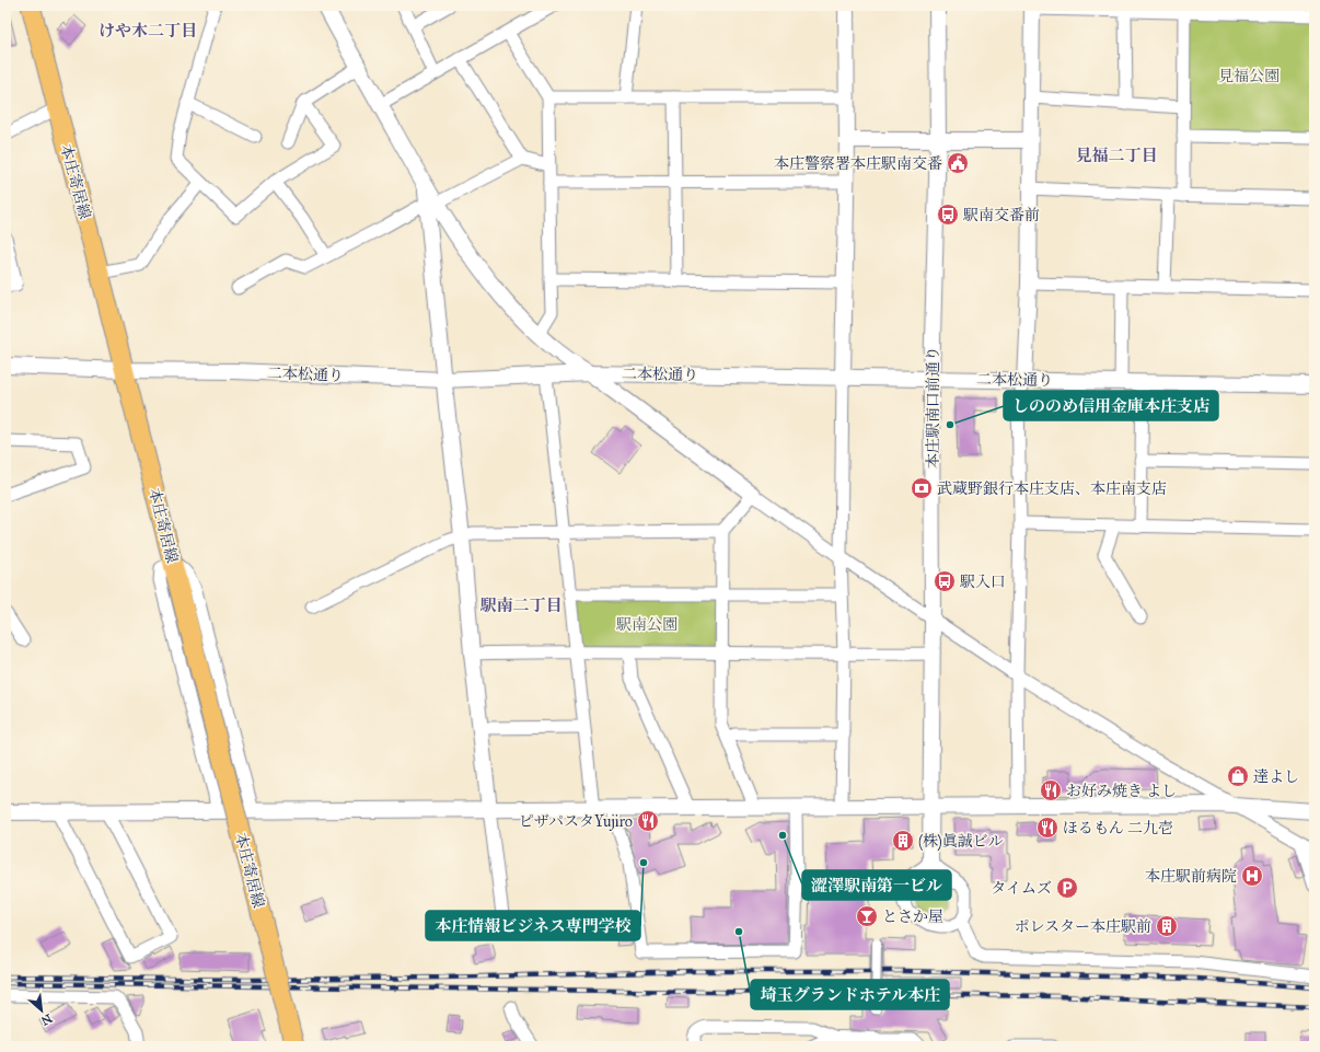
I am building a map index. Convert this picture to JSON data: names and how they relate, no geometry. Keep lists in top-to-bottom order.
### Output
{
  "streets": {
    "main road": ["本庄寄居線"],
    "street": ["二本松通り", "本庄駅南口前通り"]
  },
  "crossings": [
    ["本庄寄居線", "二本松通り"],
    ["二本松通り", "本庄駅南口前通り"]
  ],
  "districts": ["けや木二丁目", "見福二丁目", "駅南二丁目"],
  "parks": ["見福公園", "駅南公園"],
  "places": {
    "public building": ["本庄警察署本庄駅南交番"],
    "bus stop": ["駅南交番前", "駅入口"],
    "other": [
      "しののめ信用金庫本庄支店",
      "澀澤駅南第一ビル",
      "本庄情報ビジネス専門学校",
      "埼玉グランドホテル本庄"
    ],
    "bank": ["武蔵野銀行本庄支店、本庄南支店"],
    "shop": ["達よし"],
    "restaurant": ["お好み焼き よし", "ピザパスタYujiro", "ほるもん 二九壱"],
    "building": ["(株)眞誠ビル", "ポレスター本庄駅前"],
    "hospital": ["本庄駅前病院"],
    "parking": ["タイムズ"],
    "bar": ["とさか屋"]
  },
  "north": "bottom right"
}
